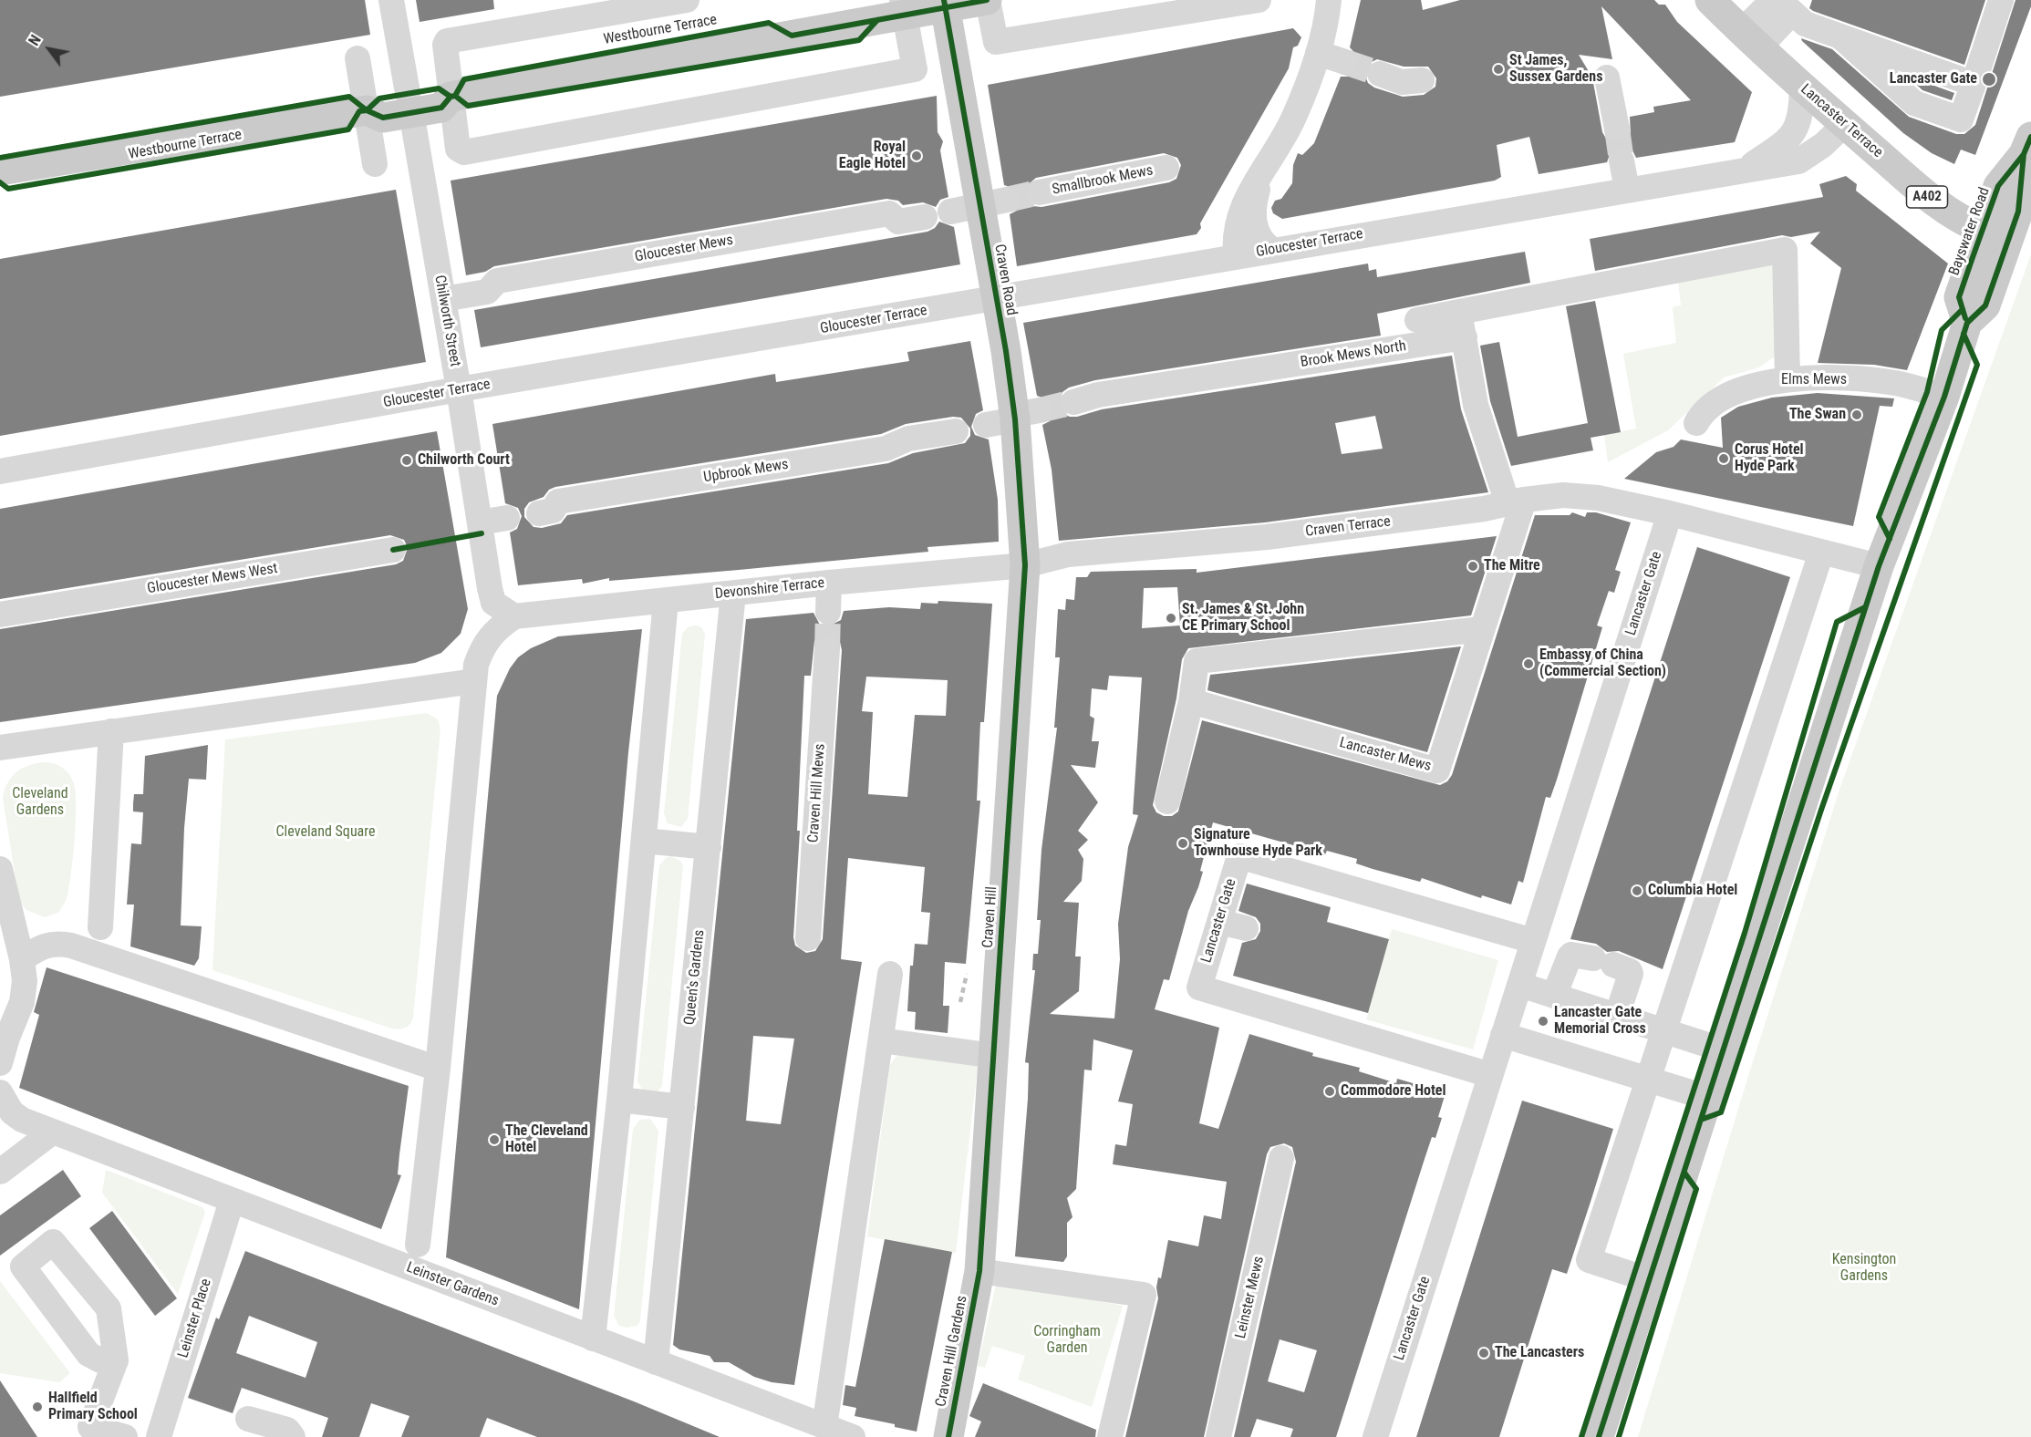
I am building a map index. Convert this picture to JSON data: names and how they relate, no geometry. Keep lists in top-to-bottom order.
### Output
{
  "streets": {
    "main road": [
      "Westbourne Terrace",
      "Lancaster Terrace",
      "A402",
      "Bayswater Road",
      "Craven Road",
      "Craven Hill",
      "Craven Hill Gardens"
    ],
    "street": [
      "Smallbrook Mews",
      "Gloucester Terrace",
      "Gloucester Mews",
      "Chilworth Street",
      "Brook Mews North",
      "Elms Mews",
      "Upbrook Mews",
      "Craven Terrace",
      "Gloucester Mews West",
      "Devonshire Terrace",
      "Lancaster Gate",
      "Lancaster Mews",
      "Craven Hill Mews",
      "Queen's Gardens",
      "Leinster Gardens",
      "Leinster Mews",
      "Leinster Place"
    ]
  },
  "crossings": [
    ["Westbourne Terrace", "Craven Road"],
    ["Westbourne Terrace", "Chilworth Street"],
    ["Lancaster Terrace", "Bayswater Road"],
    ["Lancaster Terrace", "Gloucester Terrace"],
    ["Bayswater Road", "Elms Mews"],
    ["Gloucester Terrace", "Craven Road"],
    ["Gloucester Terrace", "Chilworth Street"],
    ["Gloucester Mews", "Chilworth Street"],
    ["Craven Road", "Craven Terrace"],
    ["Craven Road", "Devonshire Terrace"],
    ["Craven Road", "Craven Hill"],
    ["Chilworth Street", "Devonshire Terrace"],
    ["Craven Terrace", "Devonshire Terrace"],
    ["Craven Terrace", "Lancaster Gate"],
    ["Craven Terrace", "Lancaster Mews"],
    ["Craven Terrace", "Craven Hill"],
    ["Devonshire Terrace", "Craven Hill"],
    ["Devonshire Terrace", "Queen's Gardens"],
    ["Craven Hill", "Craven Hill Gardens"],
    ["Queen's Gardens", "Leinster Gardens"],
    ["Leinster Gardens", "Leinster Place"]
  ],
  "parks": [
    "Cleveland Gardens",
    "Cleveland Square",
    "Kensington Gardens",
    "Corringham Garden"
  ],
  "places": [
    "St James, Sussex Gardens",
    "Lancaster Gate",
    "Royal Eagle Hotel",
    "The Swan",
    "Corus Hotel Hyde Park",
    "Chilworth Court",
    "The Mitre",
    "St. James & St. John CE Primary School",
    "Embassy of China (Commercial Section)",
    "Signature Townhouse Hyde Park",
    "Columbia Hotel",
    "Lancaster Gate Memorial Cross",
    "Commodore Hotel",
    "The Cleveland Hotel",
    "The Lancasters",
    "Hallfield Primary School"
  ],
  "north": "top left"
}
